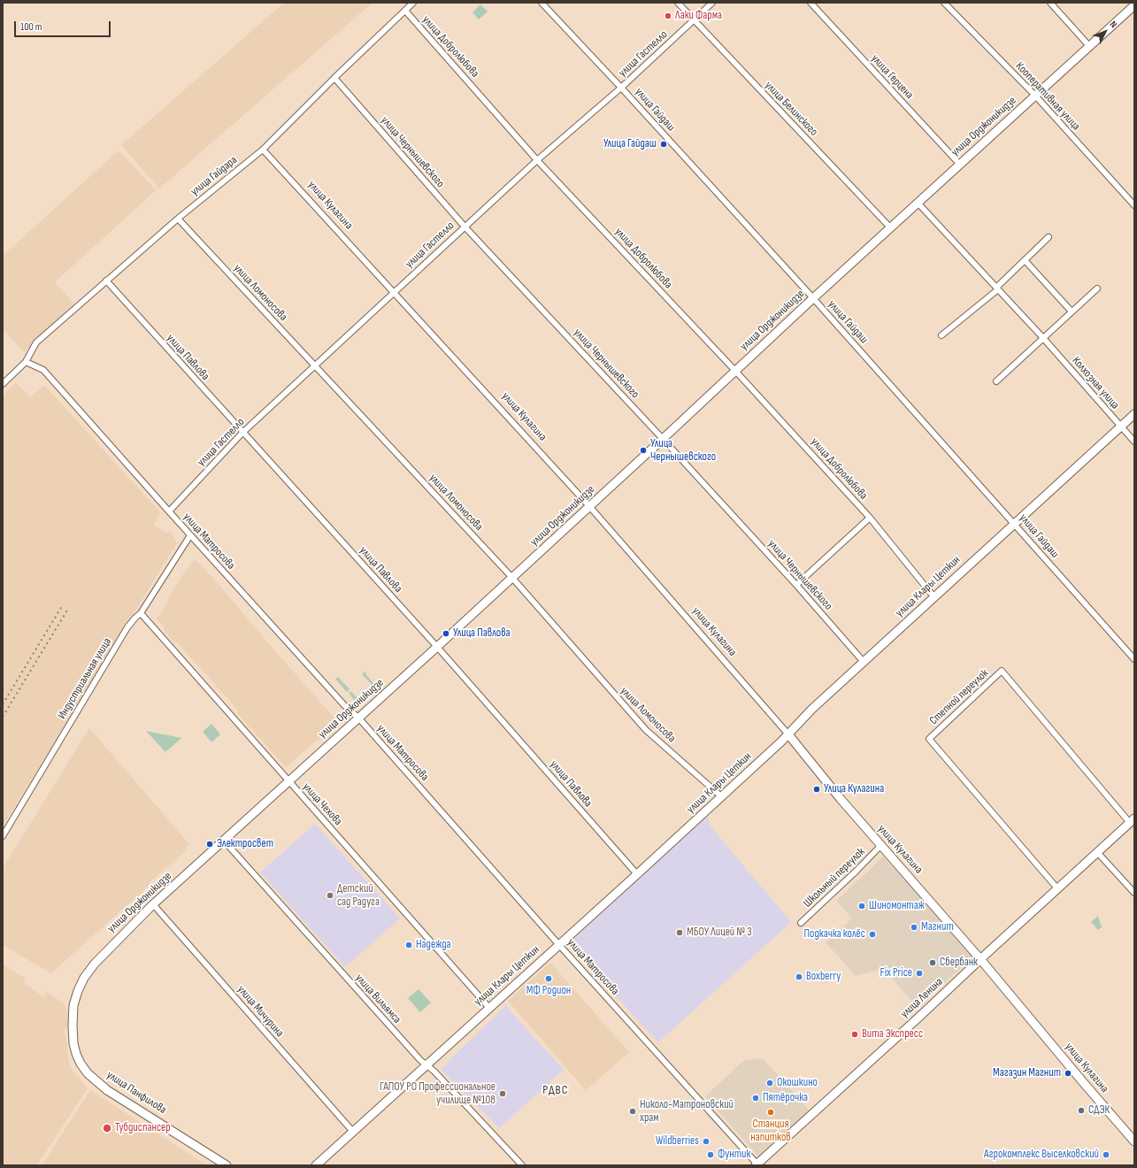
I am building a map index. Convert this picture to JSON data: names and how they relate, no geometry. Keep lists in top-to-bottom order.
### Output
{
  "streets": {
    "street": [
      "улица Добролюбова",
      "улица Гастелло",
      "улица Герцена",
      "Кооперативная улица",
      "улица Белинского",
      "улица Гайдаш",
      "улица Орджоникидзе",
      "улица Чернышевского",
      "улица Гайдара",
      "улица Кулагина",
      "улица Ломоносова",
      "улица Павлова",
      "Колхозная улица",
      "улица Матросова",
      "улица Клары Цеткин",
      "Индустриальная улица",
      "Степной переулок",
      "улица Чехова",
      "Школьный переулок",
      "улица Ленина",
      "улица Вильямса",
      "улица Мичурина",
      "улица Панфилова"
    ]
  },
  "crossings": [
    ["улица Добролюбова", "улица Гастелло"],
    ["улица Добролюбова", "улица Орджоникидзе"],
    ["улица Добролюбова", "улица Гайдара"],
    ["улица Добролюбова", "улица Клары Цеткин"],
    ["улица Гастелло", "улица Белинского"],
    ["улица Гастелло", "улица Гайдаш"],
    ["улица Гастелло", "улица Чернышевского"],
    ["улица Гастелло", "улица Кулагина"],
    ["улица Гастелло", "улица Ломоносова"],
    ["улица Гастелло", "улица Павлова"],
    ["улица Гастелло", "улица Матросова"],
    ["улица Герцена", "улица Орджоникидзе"],
    ["Кооперативная улица", "улица Орджоникидзе"],
    ["улица Белинского", "улица Орджоникидзе"],
    ["улица Гайдаш", "улица Орджоникидзе"],
    ["улица Гайдаш", "улица Клары Цеткин"],
    ["улица Орджоникидзе", "улица Чернышевского"],
    ["улица Орджоникидзе", "улица Кулагина"],
    ["улица Орджоникидзе", "улица Ломоносова"],
    ["улица Орджоникидзе", "улица Павлова"],
    ["улица Орджоникидзе", "Колхозная улица"],
    ["улица Орджоникидзе", "улица Матросова"],
    ["улица Орджоникидзе", "улица Чехова"],
    ["улица Орджоникидзе", "улица Вильямса"],
    ["улица Орджоникидзе", "улица Мичурина"],
    ["улица Орджоникидзе", "улица Панфилова"],
    ["улица Чернышевского", "улица Гайдара"],
    ["улица Чернышевского", "улица Клары Цеткин"],
    ["улица Гайдара", "улица Кулагина"],
    ["улица Гайдара", "улица Ломоносова"],
    ["улица Гайдара", "улица Павлова"],
    ["улица Гайдара", "улица Матросова"],
    ["улица Кулагина", "улица Клары Цеткин"],
    ["улица Кулагина", "Школьный переулок"],
    ["улица Кулагина", "улица Ленина"],
    ["улица Ломоносова", "улица Клары Цеткин"],
    ["улица Павлова", "улица Клары Цеткин"],
    ["Колхозная улица", "улица Клары Цеткин"],
    ["улица Матросова", "улица Клары Цеткин"],
    ["улица Матросова", "Индустриальная улица"],
    ["улица Матросова", "улица Ленина"],
    ["улица Клары Цеткин", "улица Чехова"],
    ["улица Клары Цеткин", "улица Вильямса"],
    ["улица Клары Цеткин", "улица Мичурина"],
    ["Индустриальная улица", "улица Чехова"],
    ["Степной переулок", "улица Ленина"]
  ],
  "districts": ["РДВС"],
  "places": [
    "Лаки Фарма",
    "Улица Гайдаш",
    "Улица Чернышевского",
    "Улица Павлова",
    "Улица Кулагина",
    "Электросвет",
    "Детский сад Радуга",
    "Шиномонтаж",
    "Магнит",
    "МБОУ Лицей № 3",
    "Подкачка колёс",
    "Надежда",
    "Сбербанк",
    "Fix Price",
    "Boxberry",
    "МФ Родион",
    "Вита Экспресс",
    "Магазин Магнит",
    "Окошкино",
    "ГАПОУ РО Профессиональное училище №108",
    "Пятёрочка",
    "СДЭК",
    "Николо-Матроновский храм",
    "Станция напитков",
    "Тубдиспансер",
    "Wildberries",
    "Фунтик",
    "Агрокомплекс Выселковский"
  ],
  "scale_bar": "100 m",
  "north": "top right"
}
